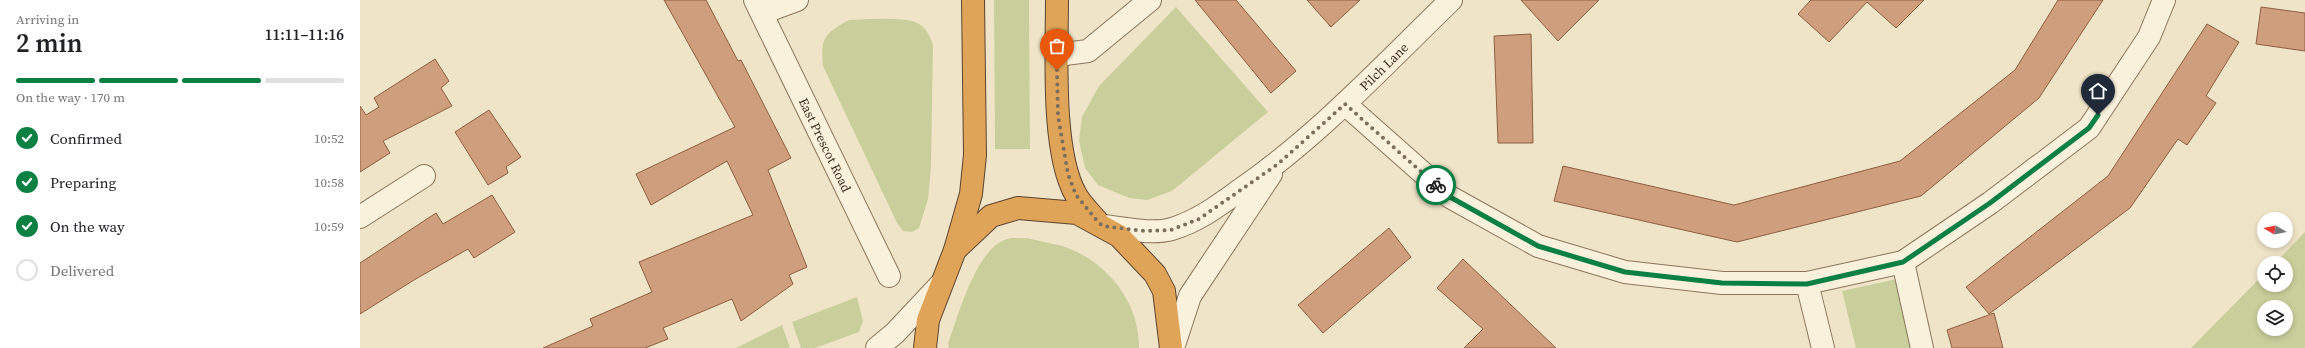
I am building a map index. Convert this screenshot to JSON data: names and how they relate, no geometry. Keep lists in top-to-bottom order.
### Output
{
  "streets": {
    "street": ["Pilch Lane", "East Prescot Road"]
  },
  "north": "left",
  "page": {
    "heading": ["2 min", "Arriving in", "11:11–11:16"],
    "bar": "On the way · 170 m",
    "list": [
      ["Confirmed", "10:52"],
      ["Preparing", "10:58"],
      ["On the way", "10:59"],
      "Delivered"
    ]
  }
}
